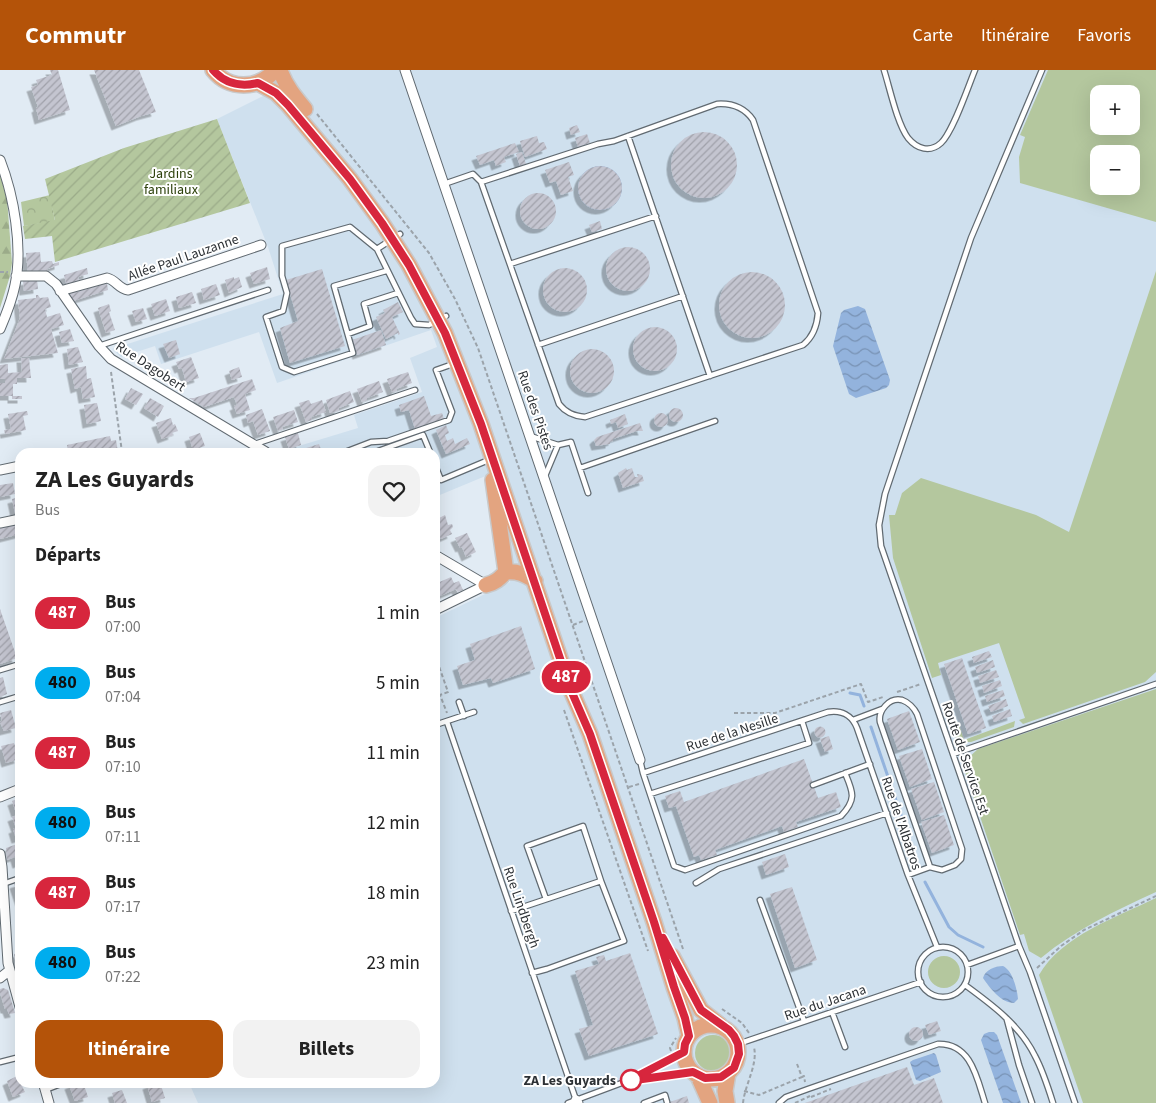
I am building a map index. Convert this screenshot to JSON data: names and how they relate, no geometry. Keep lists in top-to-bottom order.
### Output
{
  "streets": {
    "street": ["Allée Paul Lauzanne", "Rue Dagobert", "Rue des Pistes"],
    "lane": [
      "Rue de la Nesille",
      "Route de Service Est",
      "Rue de l'Albatros",
      "Rue Lindbergh",
      "Rue du Jacana"
    ]
  },
  "crossings": [
    ["Allée Paul Lauzanne", "Rue Dagobert"],
    ["Rue de la Nesille", "Rue de l'Albatros"],
    ["Rue de l'Albatros", "Rue du Jacana"]
  ],
  "parks": ["Jardins familiaux"],
  "places": ["ZA Les Guyards"],
  "lines": ["bus line 487"],
  "page": {
    "header": "Commutr",
    "nav": ["Carte", "Itinéraire", "Favoris"],
    "on_map": "487",
    "map_buttons": ["+", "−"],
    "heading": [
      ["ZA Les Guyards", "Bus"],
      "Départs"
    ],
    "list": [
      {
        "mark": "487",
        "name": "Bus",
        "note": "07:00",
        "value": "1 min"
      },
      {
        "mark": "480",
        "name": "Bus",
        "note": "07:04",
        "value": "5 min"
      },
      {
        "mark": "487",
        "name": "Bus",
        "note": "07:10",
        "value": "11 min"
      },
      {
        "mark": "480",
        "name": "Bus",
        "note": "07:11",
        "value": "12 min"
      },
      {
        "mark": "487",
        "name": "Bus",
        "note": "07:17",
        "value": "18 min"
      },
      {
        "mark": "480",
        "name": "Bus",
        "note": "07:22",
        "value": "23 min"
      }
    ],
    "buttons": ["Itinéraire", "Billets"]
  }
}
